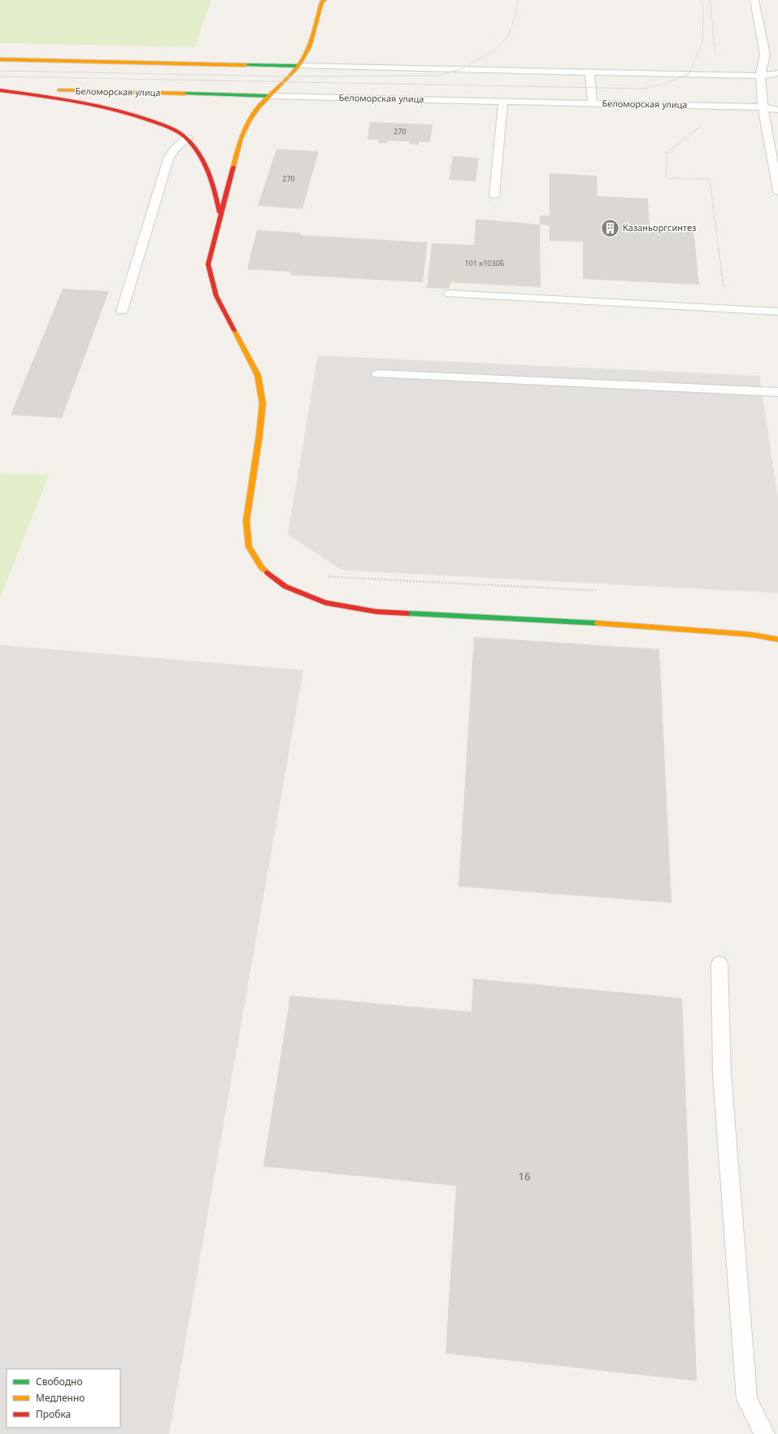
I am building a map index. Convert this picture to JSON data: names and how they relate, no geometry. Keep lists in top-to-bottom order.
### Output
{
  "streets": {
    "main road": ["Беломорская улица"]
  },
  "places": {
    "building": ["Казаньоргсинтез"]
  },
  "house_numbers": [
    "270",
    "270",
    "101 к1030Б",
    "16"
  ],
  "legend": ["Свободно", "Медленно", "Пробка"]
}
